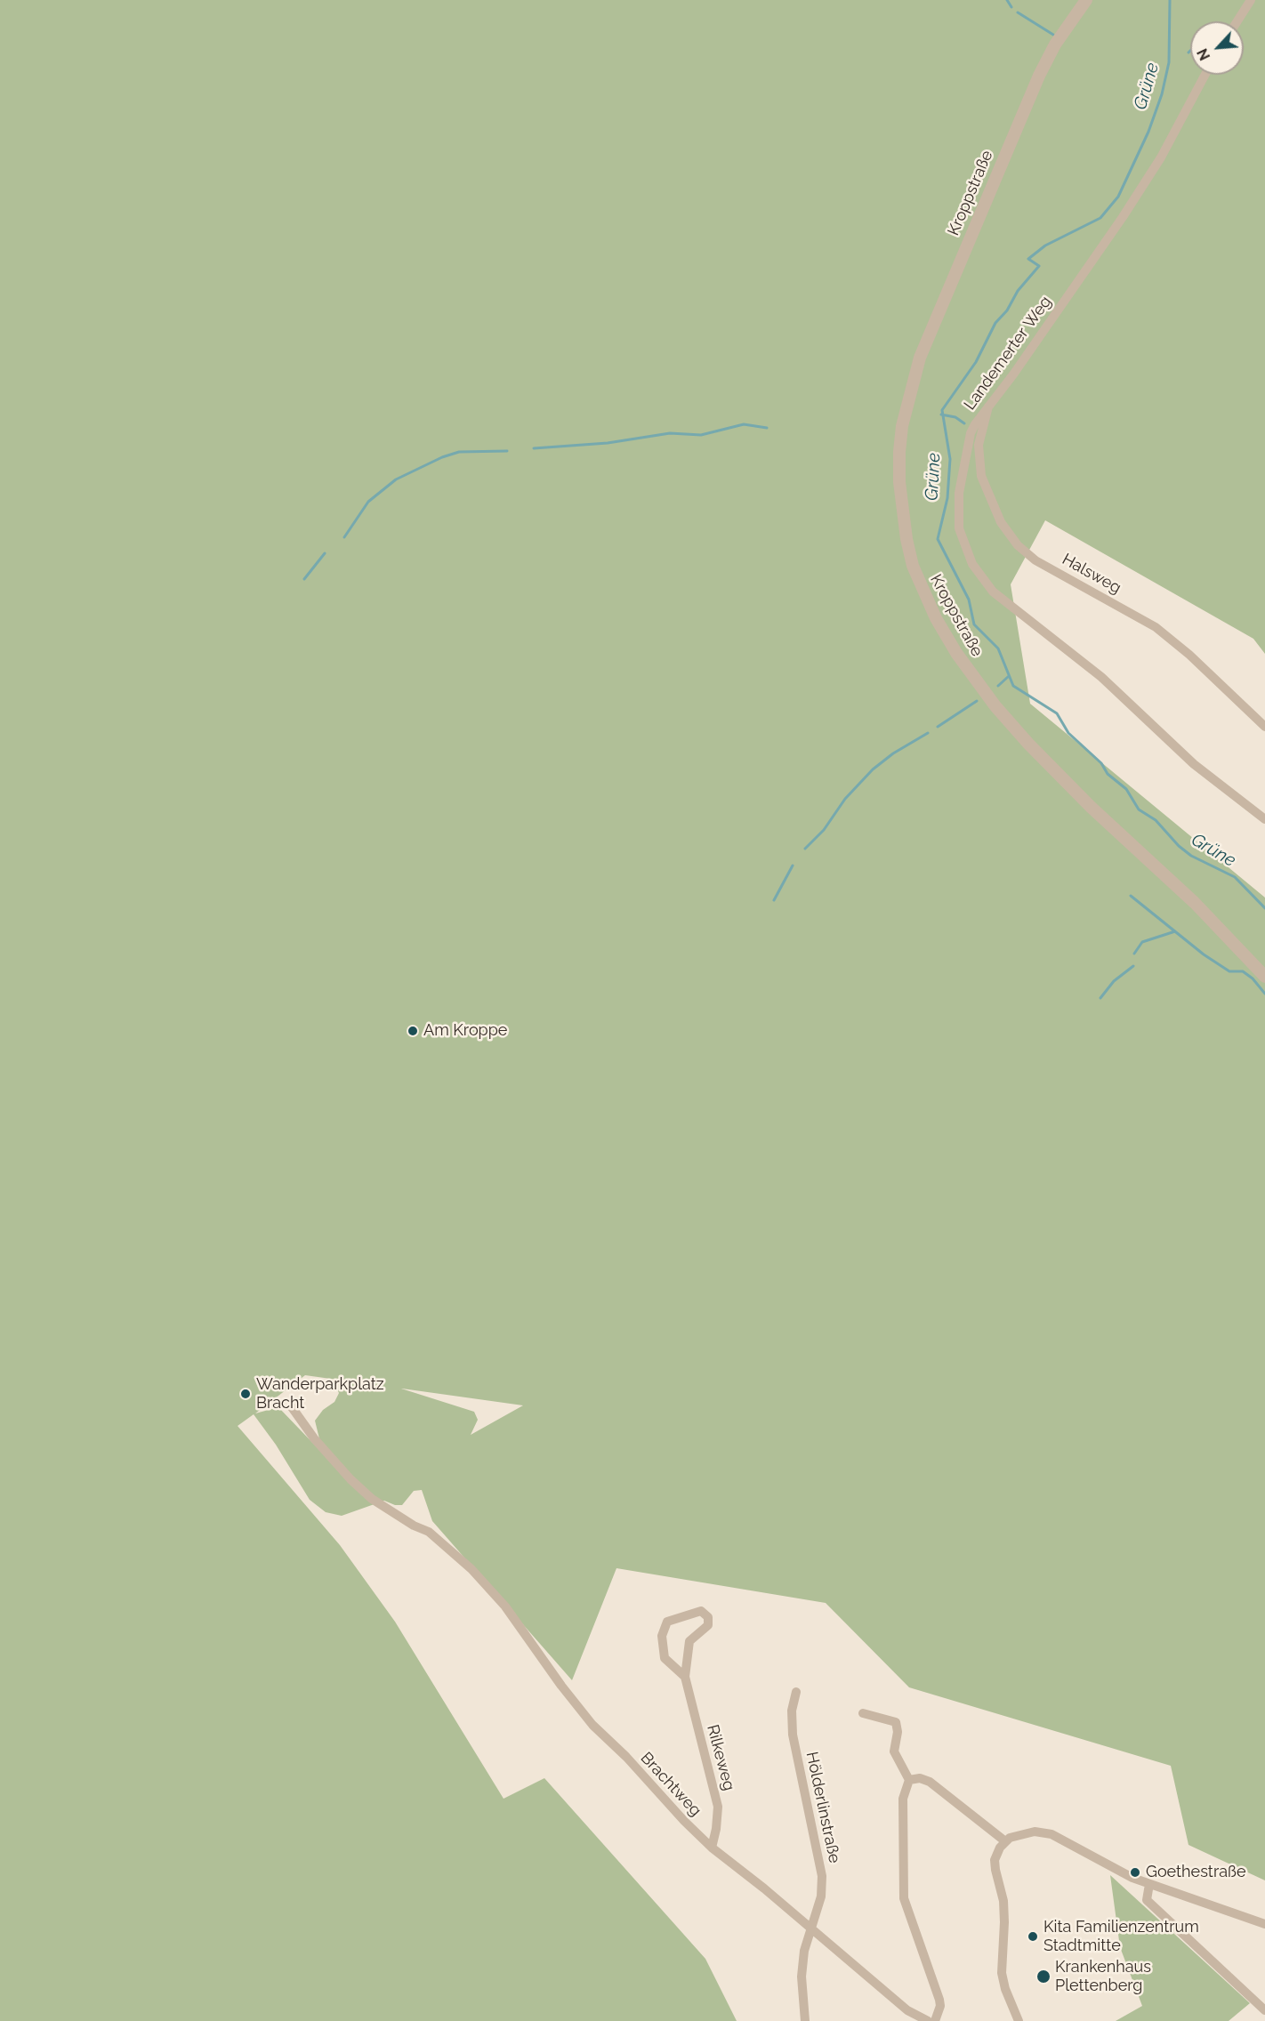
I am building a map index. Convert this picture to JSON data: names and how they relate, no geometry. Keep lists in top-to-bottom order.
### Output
{
  "streets": {
    "street": [
      "Kroppstraße",
      "Landemerter Weg",
      "Halsweg",
      "Rilkeweg",
      "Brachtweg",
      "Hölderlinstraße"
    ]
  },
  "crossings": [
    ["Landemerter Weg", "Halsweg"],
    ["Rilkeweg", "Brachtweg"],
    ["Brachtweg", "Hölderlinstraße"]
  ],
  "water": ["Grüne"],
  "places": [
    "Am Kroppe",
    "Wanderparkplatz Bracht",
    "Goethestraße",
    "Kita Familienzentrum Stadtmitte",
    "Krankenhaus Plettenberg"
  ],
  "north": "bottom left"
}
